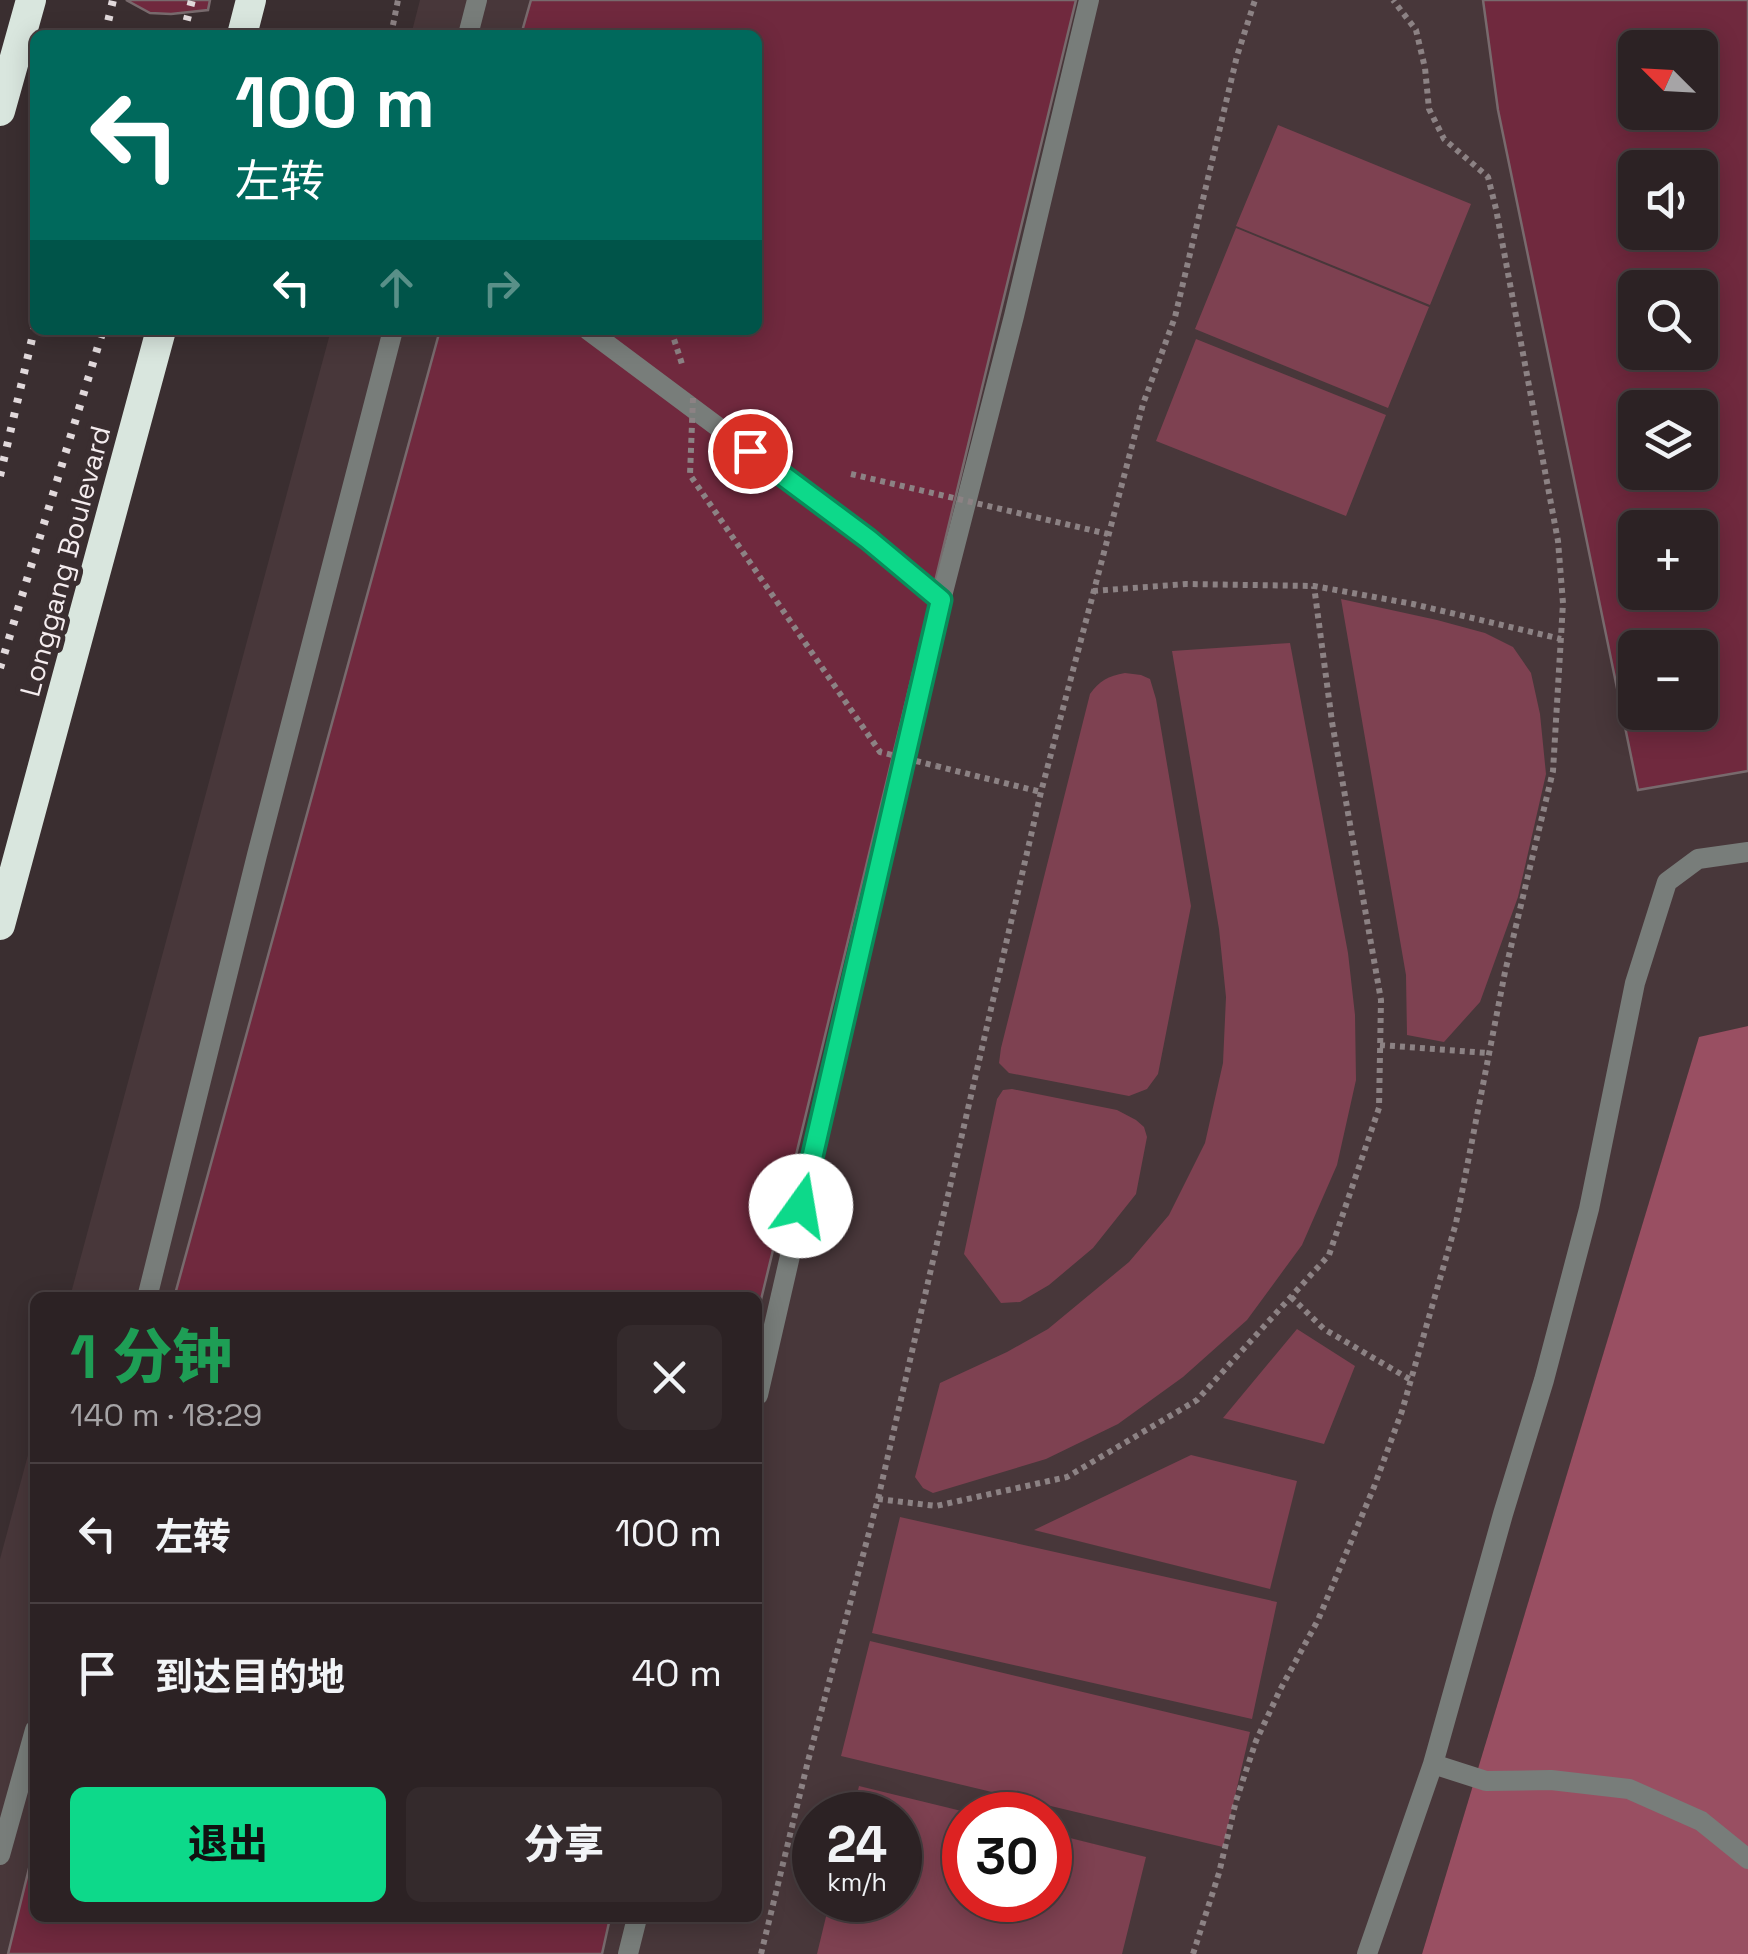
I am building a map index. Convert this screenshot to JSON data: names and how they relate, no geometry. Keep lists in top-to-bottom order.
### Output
{
  "streets": {
    "highway": ["Longgang Boulevard"]
  },
  "north": "top left",
  "page": {
    "map_buttons": ["+", "−"],
    "turn": ["100 m", "左转"],
    "heading": ["1 分钟", "140 m · 18:29"],
    "list": [
      {
        "name": "左转",
        "value": "100 m"
      },
      {
        "name": "到达目的地",
        "value": "40 m"
      }
    ],
    "buttons": ["退出", "分享"],
    "speed": "24 km/h",
    "limit": "30"
  }
}
